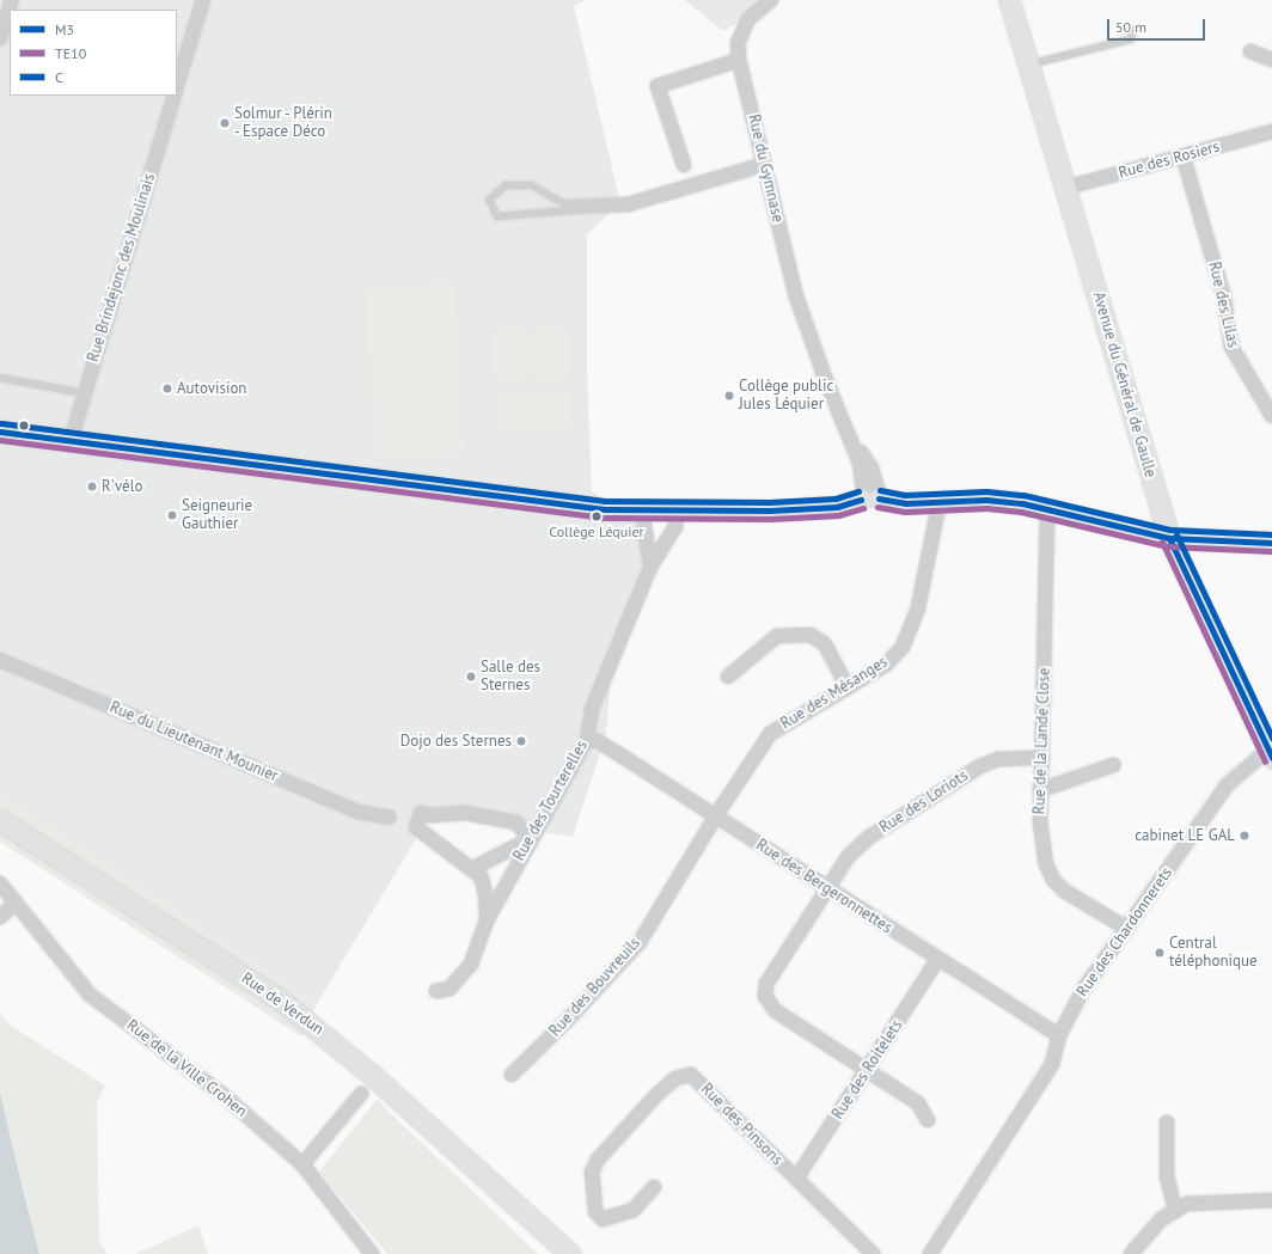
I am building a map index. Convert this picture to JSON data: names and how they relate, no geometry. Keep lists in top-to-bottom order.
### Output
{
  "streets": {
    "street": [
      "Rue des Rosiers",
      "Rue du Gymnase",
      "Rue Brindejonc des Moulinais",
      "Rue des Lilas",
      "Avenue du Général de Gaulle",
      "Rue des Mésanges",
      "Rue de la Lande Close",
      "Rue du Lieutenant Mounier",
      "Rue des Tourterelles",
      "Rue des Loriots",
      "Rue des Bergeronnettes",
      "Rue des Chardonnerets",
      "Rue des Bouvreuils",
      "Rue de Verdun",
      "Rue de la Ville Crohen",
      "Rue des Roitelets",
      "Rue des Pinsons"
    ]
  },
  "crossings": [
    ["Rue des Rosiers", "Rue des Lilas"],
    ["Rue des Rosiers", "Avenue du Général de Gaulle"],
    ["Avenue du Général de Gaulle", "Rue des Chardonnerets"],
    ["Rue des Mésanges", "Rue des Bergeronnettes"],
    ["Rue des Mésanges", "Rue des Bouvreuils"],
    ["Rue de la Lande Close", "Rue des Loriots"],
    ["Rue de la Lande Close", "Rue des Chardonnerets"],
    ["Rue des Tourterelles", "Rue des Bergeronnettes"],
    ["Rue des Loriots", "Rue des Bergeronnettes"],
    ["Rue des Loriots", "Rue des Roitelets"],
    ["Rue des Bergeronnettes", "Rue des Chardonnerets"],
    ["Rue des Bergeronnettes", "Rue des Bouvreuils"],
    ["Rue des Bergeronnettes", "Rue des Roitelets"],
    ["Rue des Roitelets", "Rue des Pinsons"]
  ],
  "places": [
    "Solmur - Plérin - Espace Déco",
    "Autovision",
    "Collège public Jules Léquier",
    "R'vélo",
    "Seigneurie Gauthier",
    "Collège Léquier",
    "Salle des Sternes",
    "Dojo des Sternes",
    "cabinet LE GAL",
    "Central téléphonique"
  ],
  "lines": ["transit line C", "transit line M3", "transit line TE10"],
  "legend": ["M3", "TE10", "C"],
  "scale_bar": "50 m"
}
